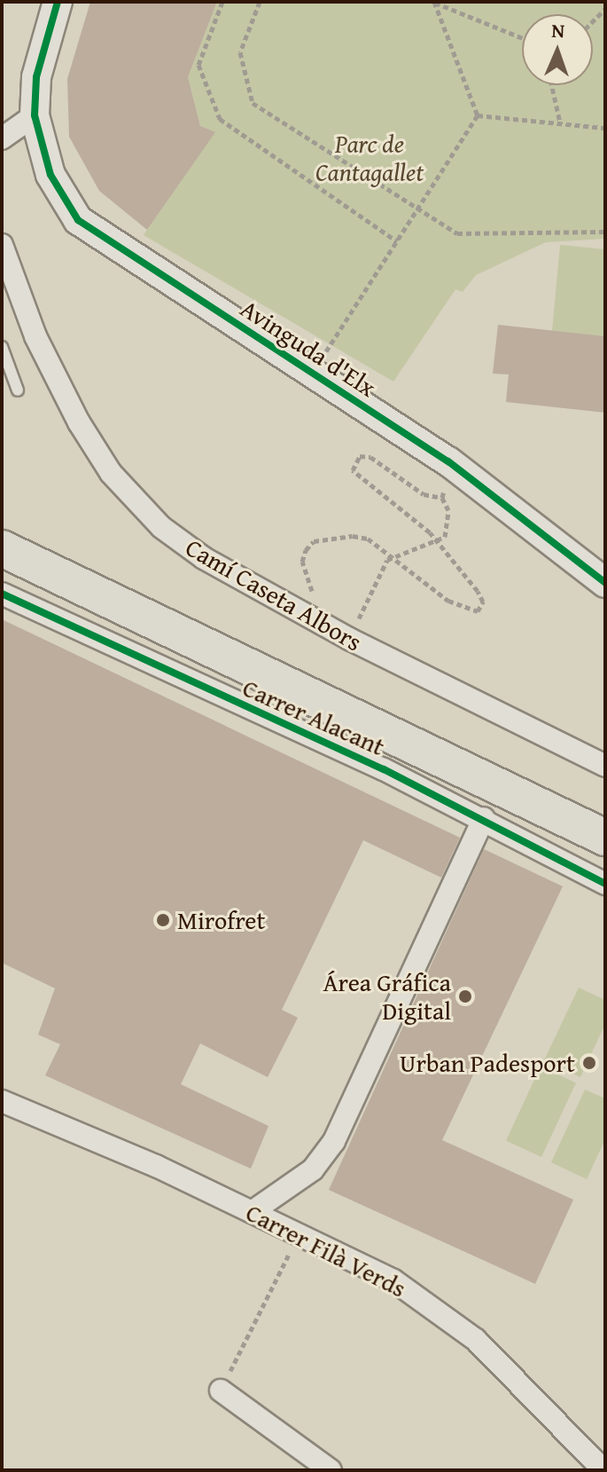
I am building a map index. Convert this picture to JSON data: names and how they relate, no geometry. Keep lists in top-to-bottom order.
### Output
{
  "streets": {
    "main road": ["Carrer Alacant"],
    "street": ["Avinguda d'Elx", "Camí Caseta Albors", "Carrer Filà Verds"]
  },
  "parks": ["Parc de Cantagallet"],
  "places": ["Mirofret", "Área Gráfica Digital", "Urban Padesport"],
  "north": "top"
}
